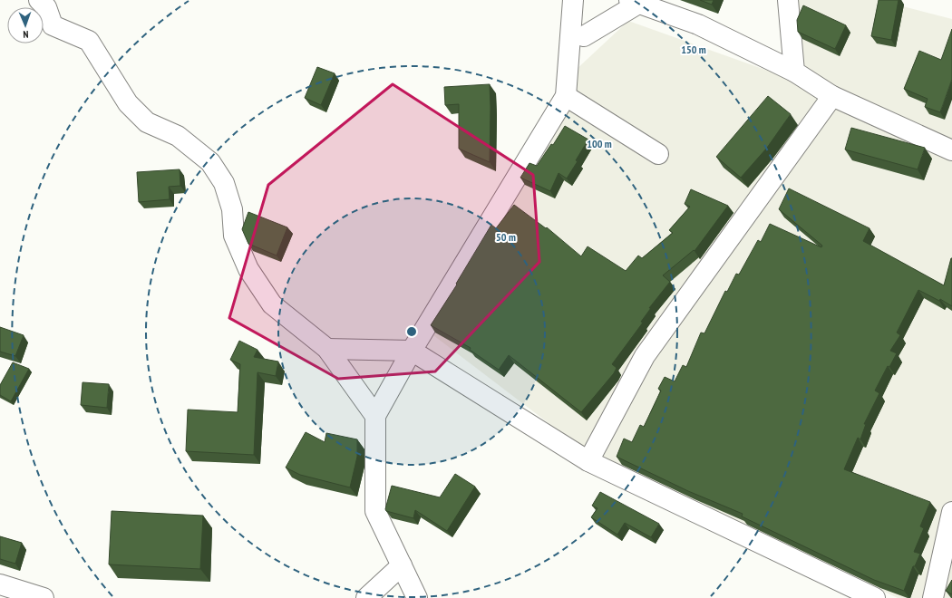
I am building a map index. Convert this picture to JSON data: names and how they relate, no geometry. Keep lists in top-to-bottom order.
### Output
{
  "north": "bottom",
  "rings": ["150 m", "100 m", "50 m"]
}
